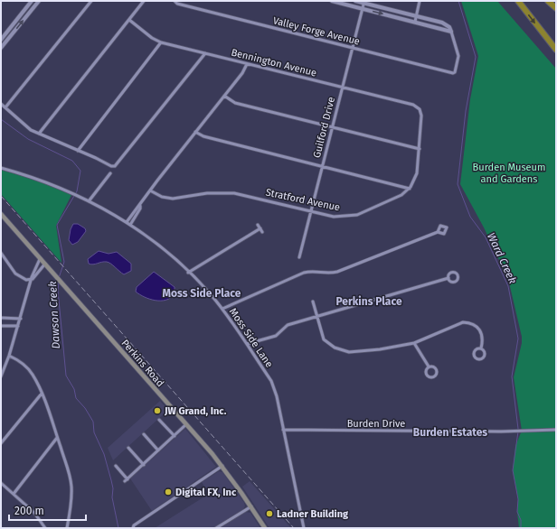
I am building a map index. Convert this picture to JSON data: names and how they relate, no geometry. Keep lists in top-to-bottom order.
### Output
{
  "streets": {
    "main road": ["Perkins Road"],
    "street": [
      "Valley Forge Avenue",
      "Bennington Avenue",
      "Guilford Drive",
      "Stratford Avenue",
      "Moss Side Lane",
      "Burden Drive"
    ]
  },
  "crossings": [
    ["Valley Forge Avenue", "Guilford Drive"],
    ["Bennington Avenue", "Guilford Drive"],
    ["Guilford Drive", "Stratford Avenue"],
    ["Moss Side Lane", "Burden Drive"]
  ],
  "districts": ["Moss Side Place", "Perkins Place", "Burden Estates"],
  "water": ["Ward Creek", "Dawson Creek"],
  "parks": ["Burden Museum and Gardens"],
  "places": ["JW Grand, Inc.", "Digital FX, Inc", "Ladner Building"],
  "scale_bar": "200 m"
}
